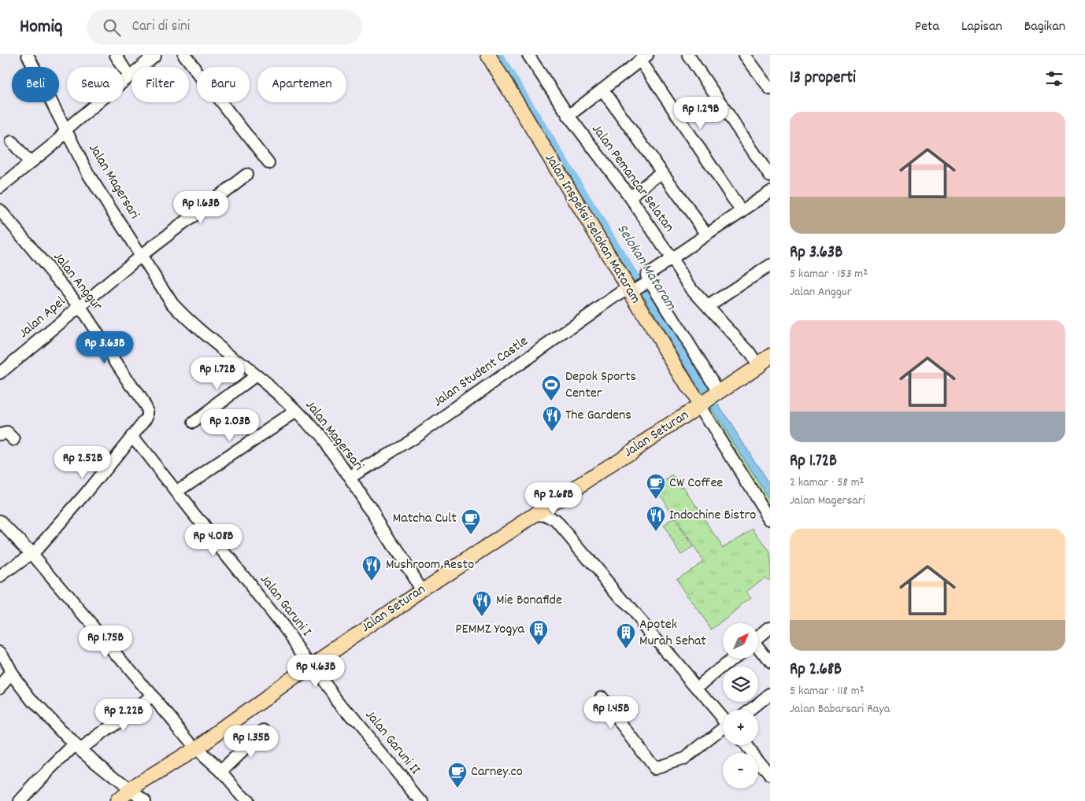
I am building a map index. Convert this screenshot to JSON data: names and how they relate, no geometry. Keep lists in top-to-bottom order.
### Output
{
  "streets": {
    "main road": ["Jalan Inspeksi Selokan Mataram", "Jalan Seturan"],
    "street": [
      "Jalan Pemancar Selatan",
      "Jalan Magersari",
      "Jalan Anggur",
      "Jalan Apel",
      "Jalan Student Castle",
      "Jalan Garuni I",
      "Jalan Garuni II"
    ]
  },
  "crossings": [
    ["Jalan Pemancar Selatan", "Jalan Seturan"],
    ["Jalan Magersari", "Jalan Apel"],
    ["Jalan Magersari", "Jalan Student Castle"],
    ["Jalan Magersari", "Jalan Seturan"],
    ["Jalan Inspeksi Selokan Mataram", "Jalan Student Castle"],
    ["Jalan Inspeksi Selokan Mataram", "Jalan Seturan"],
    ["Jalan Anggur", "Jalan Apel"],
    ["Jalan Anggur", "Jalan Garuni I"],
    ["Jalan Seturan", "Jalan Garuni I"],
    ["Jalan Seturan", "Jalan Garuni II"],
    ["Jalan Garuni I", "Jalan Garuni II"]
  ],
  "water": ["Selokan Mataram"],
  "places": {
    "sports": ["Depok Sports Center"],
    "restaurant": [
      "The Gardens",
      "Indochine Bistro",
      "Mushroom Resto",
      "Mie Bonafide"
    ],
    "cafe": ["CW Coffee", "Matcha Cult", "Carney.co"],
    "building": ["PEMMZ Yogya", "Apotek Murah Sehat"]
  },
  "north": "top right",
  "page": {
    "header": "Homiq",
    "search": "Cari di sini",
    "nav": ["Peta", "Lapisan", "Bagikan"],
    "heading": "13 properti",
    "chip": [
      "Beli",
      "Sewa",
      "Filter",
      "Baru",
      "Apartemen"
    ],
    "price": [
      "Rp 1.29B",
      "Rp 1.63B",
      "Rp 3.63B",
      "Rp 1.72B",
      "Rp 2.03B",
      "Rp 2.52B",
      "Rp 2.68B",
      "Rp 4.08B",
      "Rp 1.75B",
      "Rp 4.63B",
      "Rp 1.45B",
      "Rp 2.22B",
      "Rp 1.35B"
    ],
    "list": [
      {
        "name": "Rp 3.63B",
        "note": "5 kamar · 153 m² · Jalan Anggur"
      },
      {
        "name": "Rp 1.72B",
        "note": "2 kamar · 58 m² · Jalan Magersari"
      },
      {
        "name": "Rp 2.68B",
        "note": "5 kamar · 118 m² · Jalan Babarsari Raya"
      }
    ],
    "map_buttons": ["+", "−"]
  }
}
